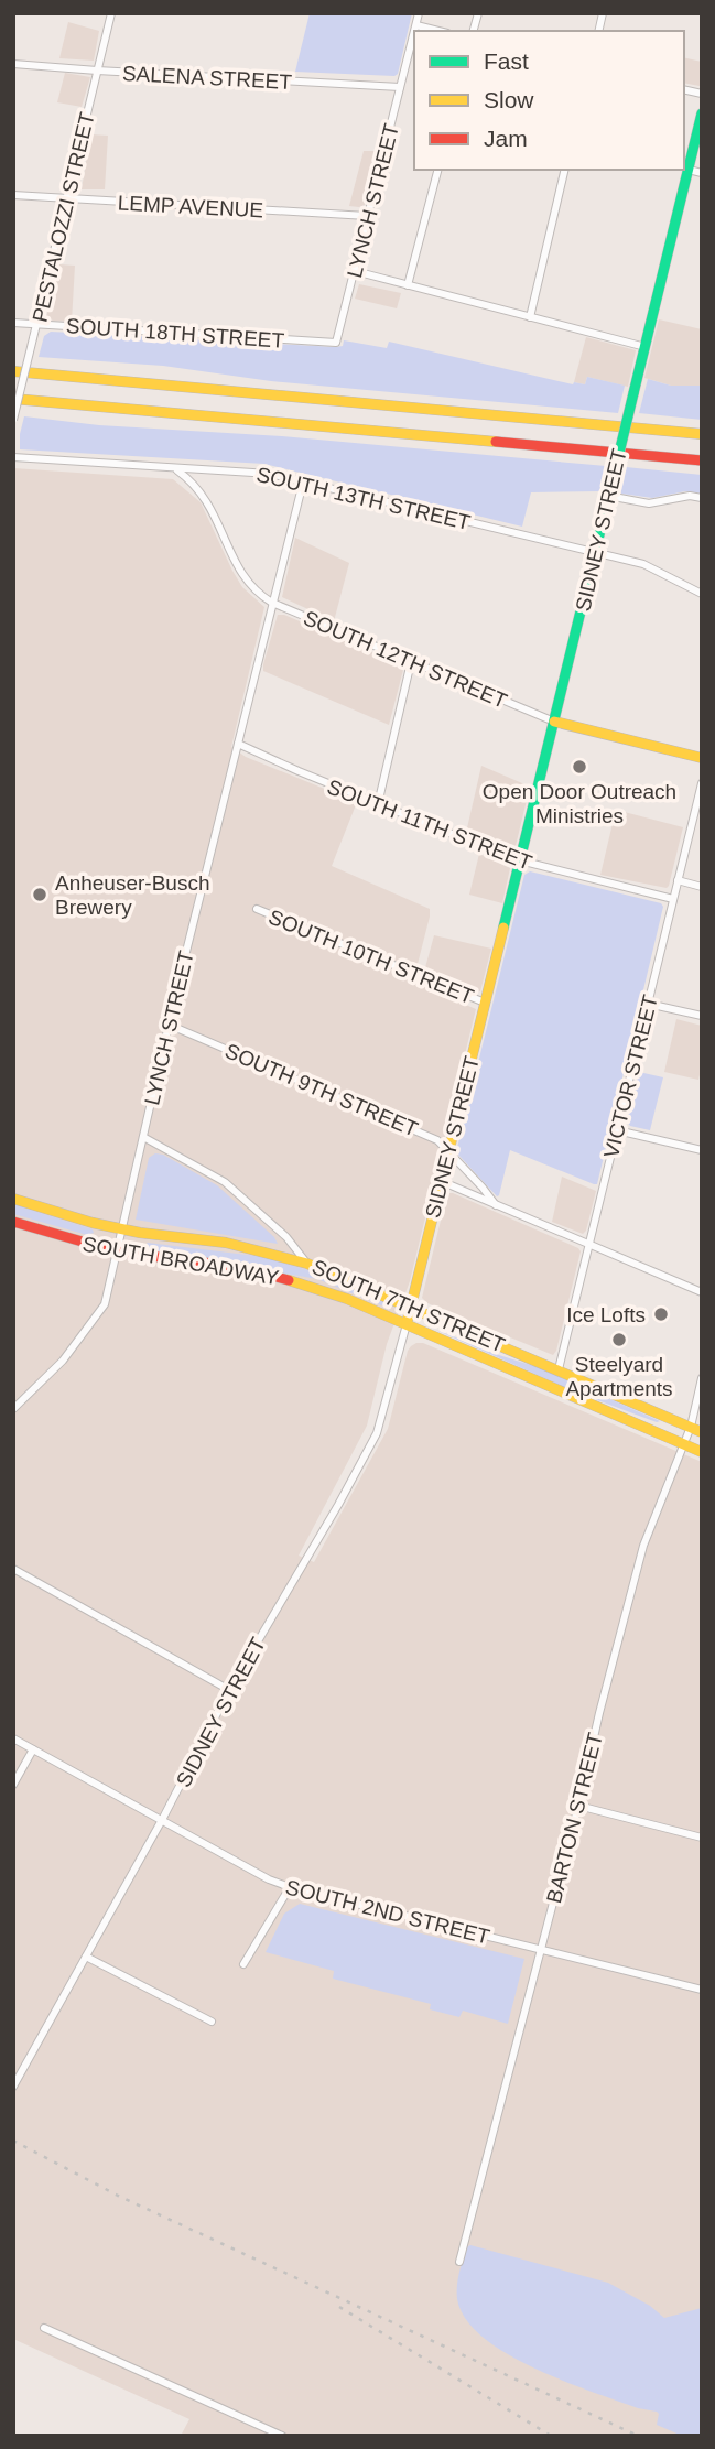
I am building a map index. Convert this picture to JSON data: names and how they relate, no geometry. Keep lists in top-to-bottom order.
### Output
{
  "streets": {
    "main road": [
      "SIDNEY STREET",
      "SOUTH 12TH STREET",
      "SOUTH BROADWAY",
      "SOUTH 7TH STREET"
    ],
    "street": [
      "SALENA STREET",
      "LYNCH STREET",
      "LEMP AVENUE",
      "PESTALOZZI STREET",
      "SOUTH 18TH STREET",
      "SOUTH 13TH STREET",
      "SOUTH 11TH STREET",
      "SOUTH 10TH STREET",
      "VICTOR STREET",
      "SOUTH 9TH STREET",
      "BARTON STREET",
      "SOUTH 2ND STREET"
    ]
  },
  "crossings": [
    ["SALENA STREET", "LYNCH STREET"],
    ["SALENA STREET", "PESTALOZZI STREET"],
    ["LYNCH STREET", "LEMP AVENUE"],
    ["LYNCH STREET", "SOUTH 18TH STREET"],
    ["LYNCH STREET", "SOUTH 13TH STREET"],
    ["LYNCH STREET", "SOUTH 12TH STREET"],
    ["LYNCH STREET", "SOUTH 11TH STREET"],
    ["LYNCH STREET", "SOUTH 9TH STREET"],
    ["LYNCH STREET", "SOUTH BROADWAY"],
    ["LYNCH STREET", "SOUTH 7TH STREET"],
    ["LEMP AVENUE", "PESTALOZZI STREET"],
    ["PESTALOZZI STREET", "SOUTH 18TH STREET"],
    ["SOUTH 13TH STREET", "SIDNEY STREET"],
    ["SOUTH 13TH STREET", "SOUTH 12TH STREET"],
    ["SIDNEY STREET", "SOUTH 12TH STREET"],
    ["SIDNEY STREET", "SOUTH 11TH STREET"],
    ["SIDNEY STREET", "SOUTH 10TH STREET"],
    ["SIDNEY STREET", "SOUTH 9TH STREET"],
    ["SIDNEY STREET", "SOUTH 7TH STREET"],
    ["SIDNEY STREET", "SOUTH 2ND STREET"],
    ["SOUTH 11TH STREET", "VICTOR STREET"],
    ["VICTOR STREET", "SOUTH 9TH STREET"],
    ["VICTOR STREET", "SOUTH 7TH STREET"],
    ["SOUTH BROADWAY", "SOUTH 7TH STREET"],
    ["SOUTH 7TH STREET", "BARTON STREET"],
    ["BARTON STREET", "SOUTH 2ND STREET"]
  ],
  "places": [
    "Open Door Outreach Ministries",
    "Anheuser-Busch Brewery",
    "Ice Lofts",
    "Steelyard Apartments"
  ],
  "legend": ["Fast", "Slow", "Jam"]
}
